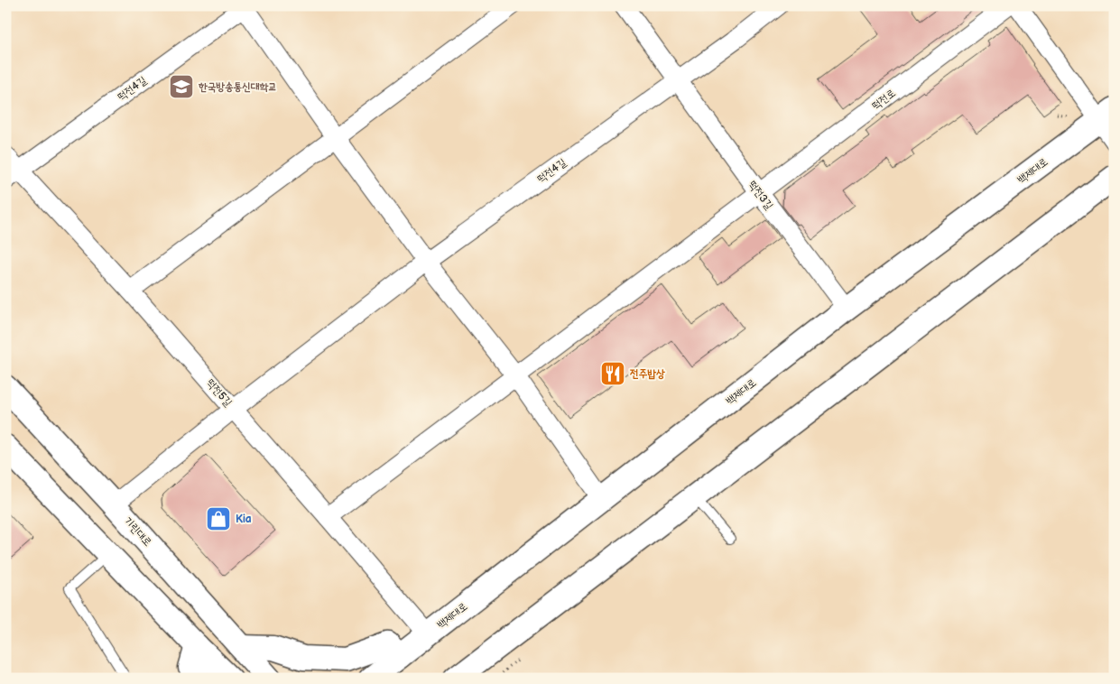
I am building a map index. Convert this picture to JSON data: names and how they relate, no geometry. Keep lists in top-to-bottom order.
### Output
{
  "streets": {
    "street": [
      "떡전4길",
      "떡전로",
      "백제대로",
      "떡전3길",
      "떡전5길",
      "기린대로"
    ]
  },
  "crossings": [
    ["떡전4길", "백제대로"],
    ["떡전4길", "떡전3길"],
    ["떡전4길", "떡전5길"],
    ["떡전4길", "기린대로"],
    ["떡전로", "떡전3길"],
    ["백제대로", "떡전3길"],
    ["백제대로", "떡전5길"]
  ],
  "places": {
    "school or university": ["한국방송통신대학교"],
    "restaurant": ["전주밥상"],
    "shop": ["Kia"]
  }
}
